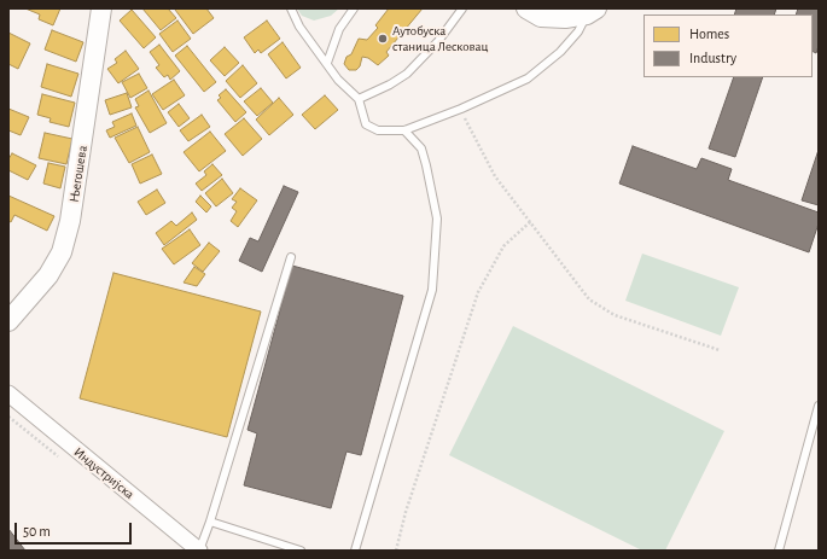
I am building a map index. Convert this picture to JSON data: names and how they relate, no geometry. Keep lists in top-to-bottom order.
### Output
{
  "streets": {
    "street": ["Његошева", "Индустријска"]
  },
  "places": ["Аутобуска станица Лесковац"],
  "legend": ["Homes", "Industry"],
  "scale_bar": "50 m"
}
